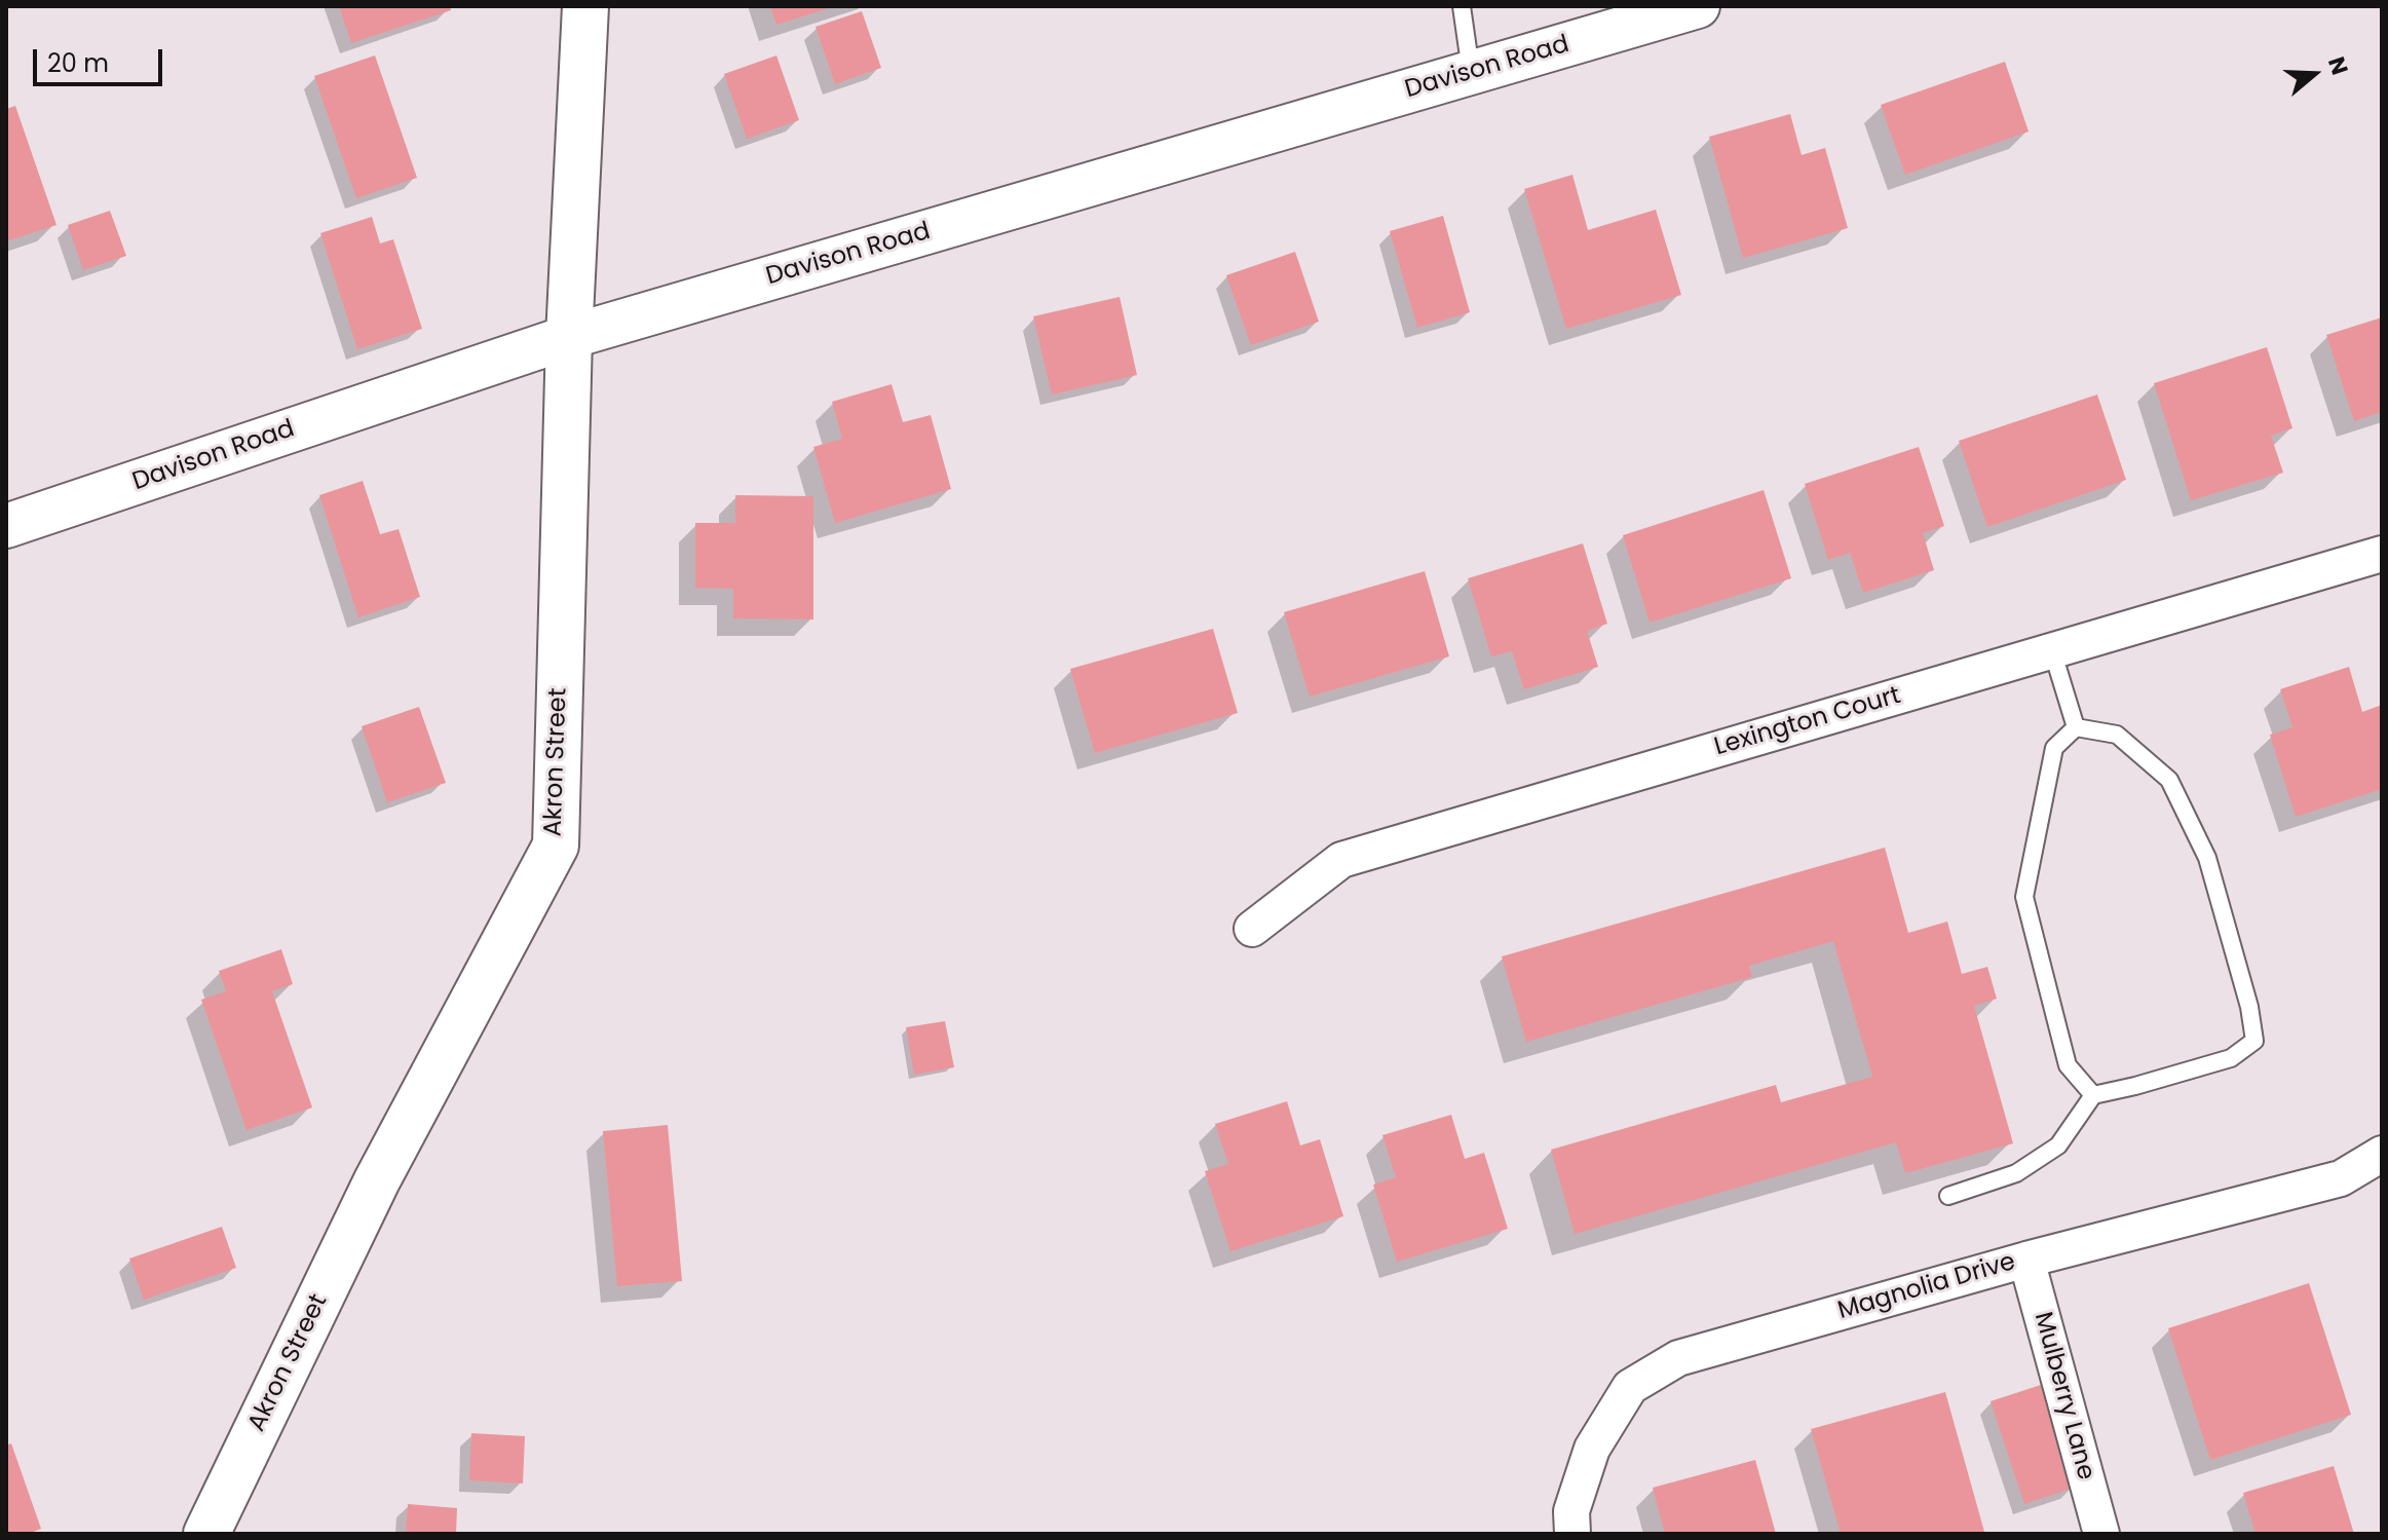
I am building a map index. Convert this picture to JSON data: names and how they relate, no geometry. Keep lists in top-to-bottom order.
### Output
{
  "streets": {
    "main road": ["Akron Street"],
    "street": [
      "Davison Road",
      "Lexington Court",
      "Magnolia Drive",
      "Mulberry Lane"
    ]
  },
  "crossings": [
    ["Davison Road", "Akron Street"],
    ["Magnolia Drive", "Mulberry Lane"]
  ],
  "scale_bar": "20 m",
  "north": "right"
}
